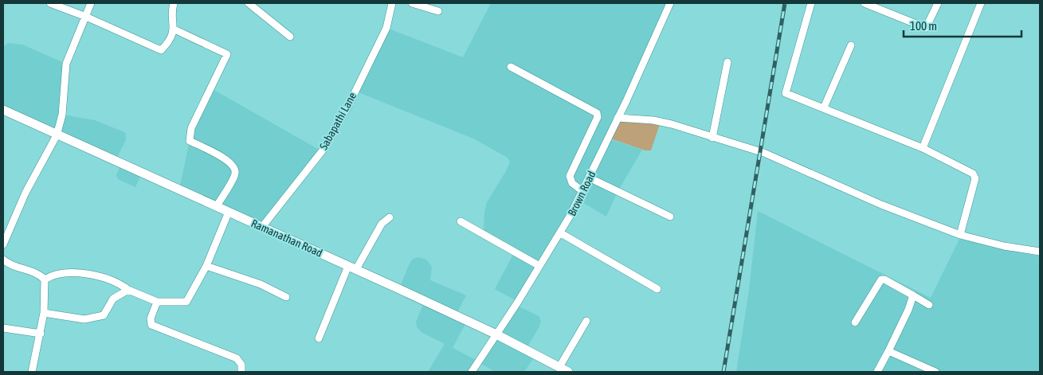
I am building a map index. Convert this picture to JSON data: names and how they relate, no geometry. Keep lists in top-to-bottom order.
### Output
{
  "streets": {
    "main road": ["Ramanathan Road"],
    "street": ["Sabapathi Lane", "Brown Road"]
  },
  "crossings": [
    ["Sabapathi Lane", "Ramanathan Road"],
    ["Brown Road", "Ramanathan Road"]
  ],
  "scale_bar": "100 m"
}
